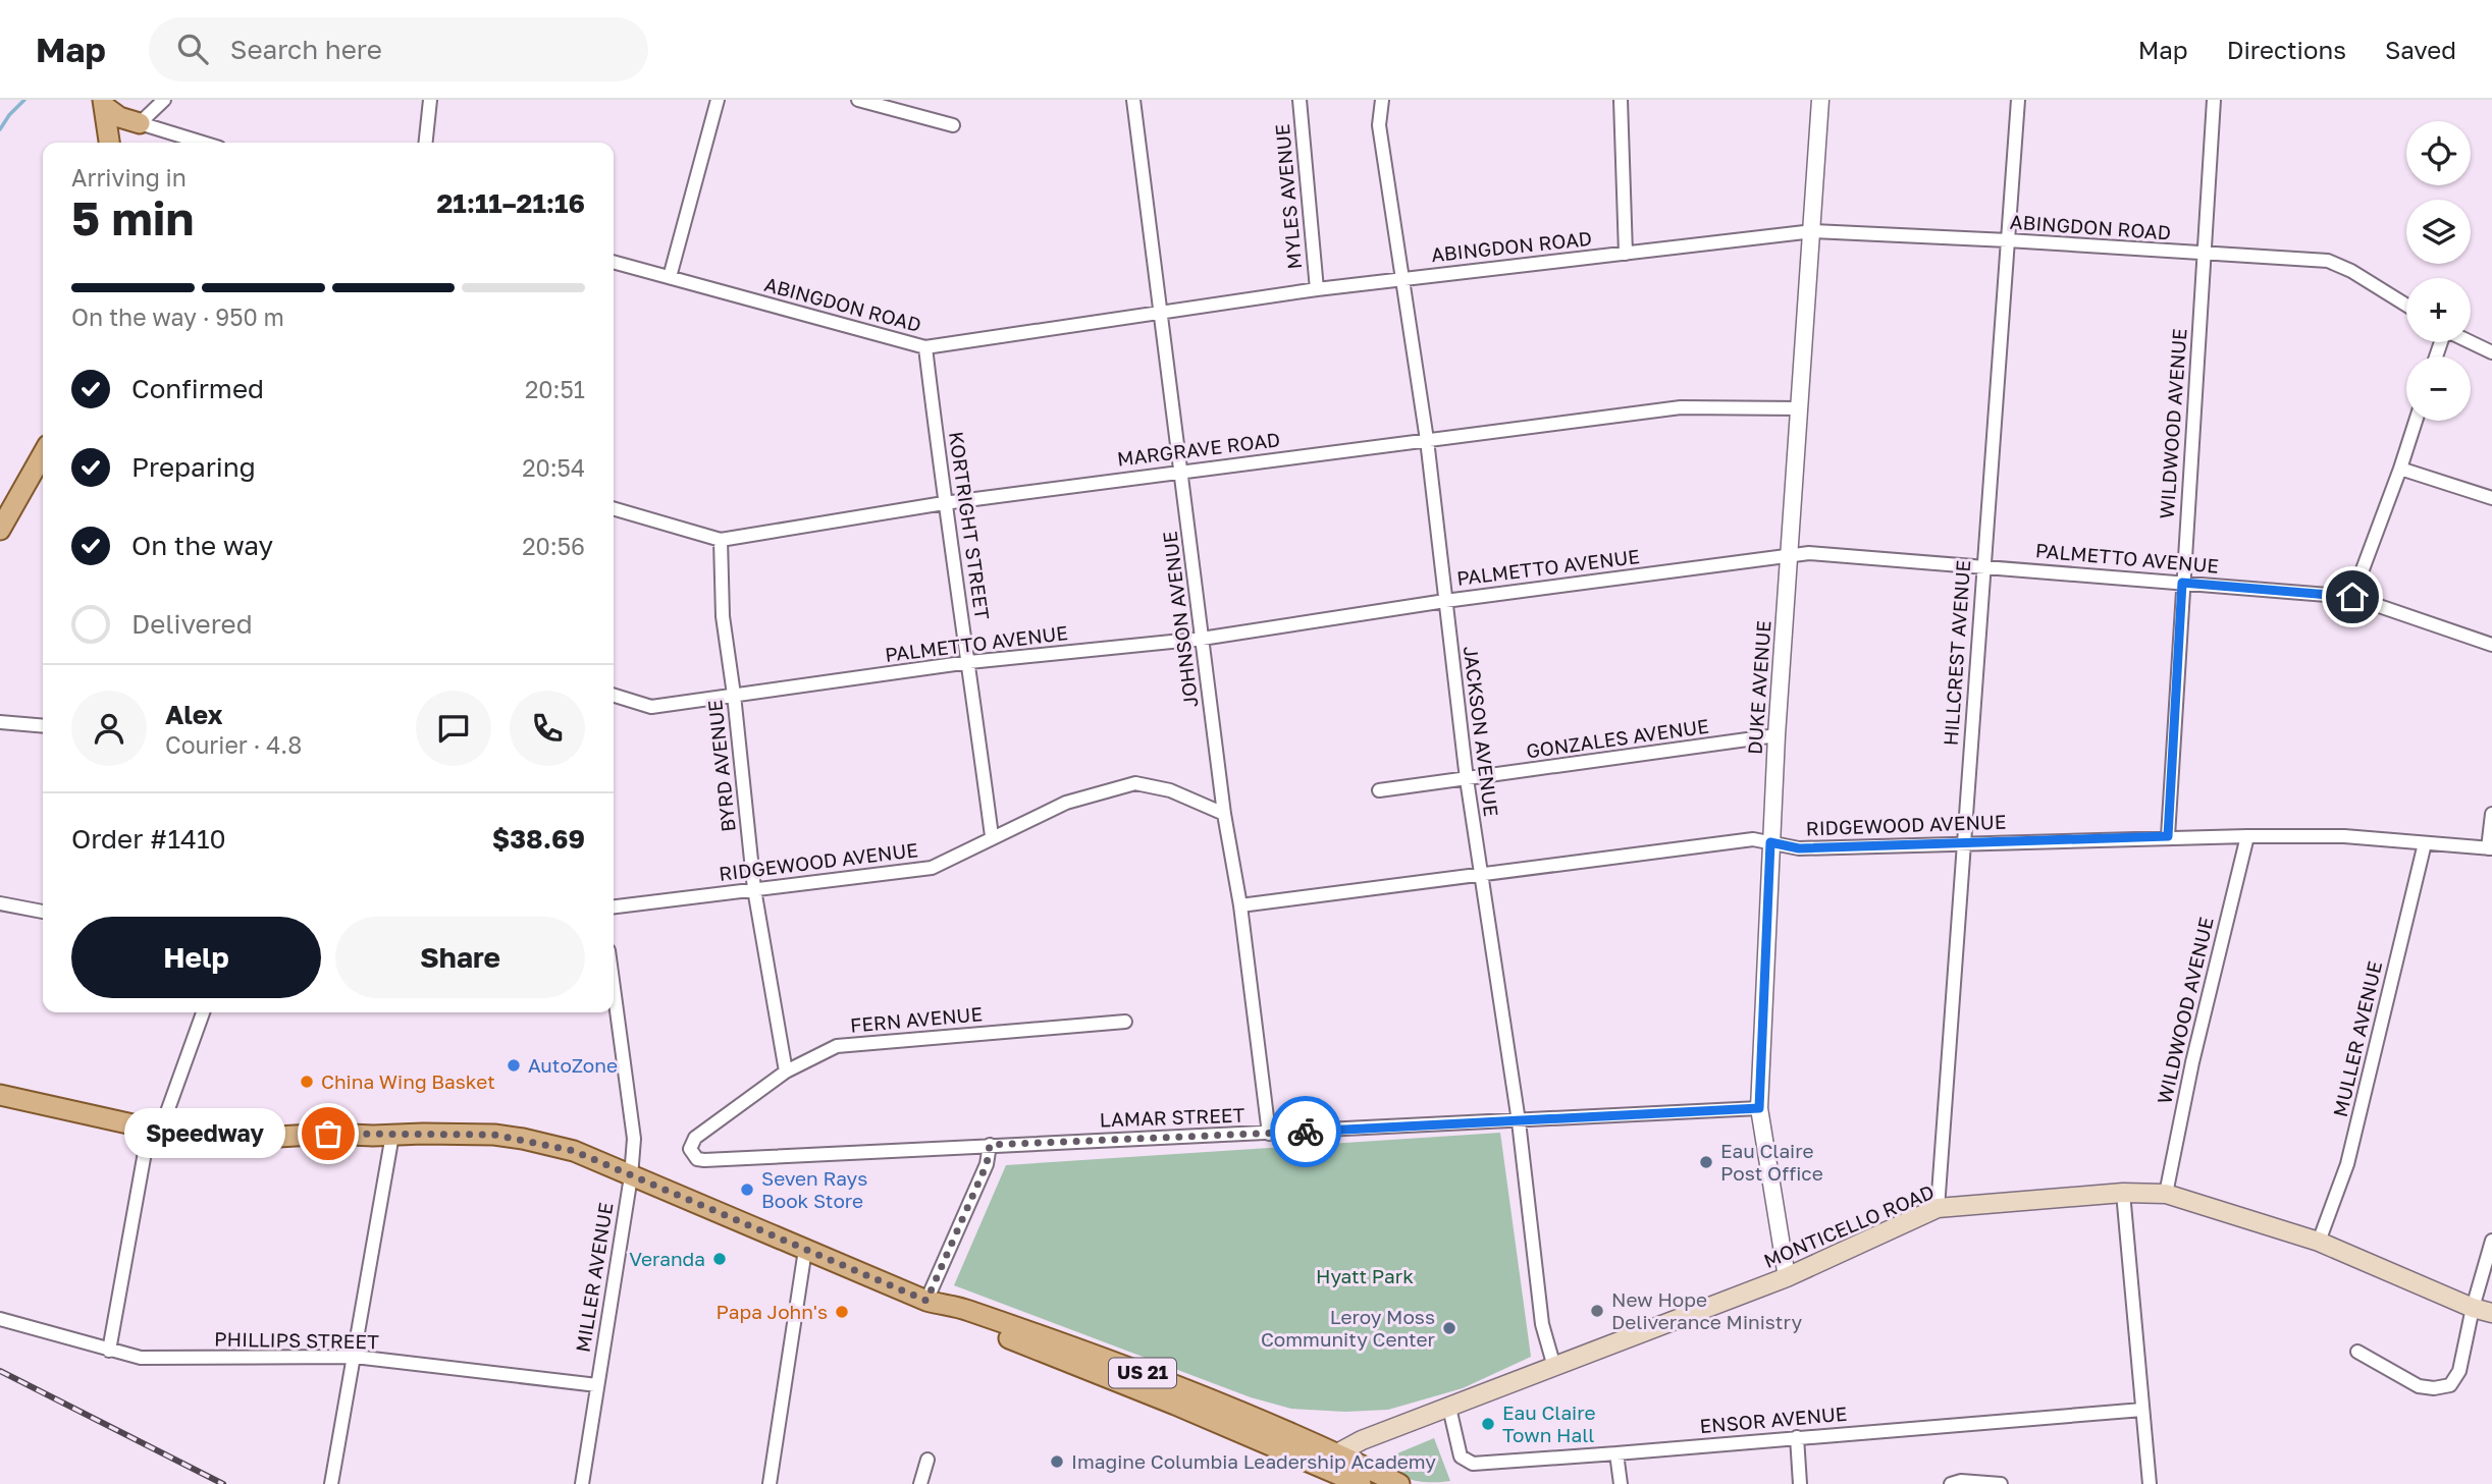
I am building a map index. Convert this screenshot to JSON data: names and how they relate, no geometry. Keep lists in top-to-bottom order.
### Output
{
  "streets": {
    "main road": ["MONTICELLO ROAD", "US 21"],
    "street": [
      "MYLES AVENUE",
      "ABINGDON ROAD",
      "WILDWOOD AVENUE",
      "MARGRAVE ROAD",
      "KORTRIGHT STREET",
      "PALMETTO AVENUE",
      "JOHNSON AVENUE",
      "HILLCREST AVENUE",
      "DUKE AVENUE",
      "JACKSON AVENUE",
      "GONZALES AVENUE",
      "BYRD AVENUE",
      "RIDGEWOOD AVENUE",
      "FERN AVENUE",
      "MULLER AVENUE",
      "LAMAR STREET",
      "MILLER AVENUE",
      "PHILLIPS STREET",
      "ENSOR AVENUE"
    ]
  },
  "crossings": [
    ["MYLES AVENUE", "ABINGDON ROAD"],
    ["ABINGDON ROAD", "WILDWOOD AVENUE"],
    ["ABINGDON ROAD", "KORTRIGHT STREET"],
    ["ABINGDON ROAD", "JOHNSON AVENUE"],
    ["ABINGDON ROAD", "HILLCREST AVENUE"],
    ["ABINGDON ROAD", "DUKE AVENUE"],
    ["ABINGDON ROAD", "JACKSON AVENUE"],
    ["WILDWOOD AVENUE", "PALMETTO AVENUE"],
    ["WILDWOOD AVENUE", "RIDGEWOOD AVENUE"],
    ["WILDWOOD AVENUE", "MONTICELLO ROAD"],
    ["MARGRAVE ROAD", "KORTRIGHT STREET"],
    ["MARGRAVE ROAD", "JOHNSON AVENUE"],
    ["MARGRAVE ROAD", "DUKE AVENUE"],
    ["MARGRAVE ROAD", "JACKSON AVENUE"],
    ["MARGRAVE ROAD", "BYRD AVENUE"],
    ["KORTRIGHT STREET", "PALMETTO AVENUE"],
    ["KORTRIGHT STREET", "RIDGEWOOD AVENUE"],
    ["PALMETTO AVENUE", "JOHNSON AVENUE"],
    ["PALMETTO AVENUE", "HILLCREST AVENUE"],
    ["PALMETTO AVENUE", "DUKE AVENUE"],
    ["PALMETTO AVENUE", "JACKSON AVENUE"],
    ["PALMETTO AVENUE", "BYRD AVENUE"],
    ["JOHNSON AVENUE", "RIDGEWOOD AVENUE"],
    ["JOHNSON AVENUE", "LAMAR STREET"],
    ["HILLCREST AVENUE", "RIDGEWOOD AVENUE"],
    ["HILLCREST AVENUE", "MONTICELLO ROAD"],
    ["DUKE AVENUE", "GONZALES AVENUE"],
    ["DUKE AVENUE", "RIDGEWOOD AVENUE"],
    ["DUKE AVENUE", "LAMAR STREET"],
    ["DUKE AVENUE", "MONTICELLO ROAD"],
    ["JACKSON AVENUE", "GONZALES AVENUE"],
    ["JACKSON AVENUE", "RIDGEWOOD AVENUE"],
    ["JACKSON AVENUE", "LAMAR STREET"],
    ["JACKSON AVENUE", "MONTICELLO ROAD"],
    ["BYRD AVENUE", "RIDGEWOOD AVENUE"],
    ["BYRD AVENUE", "FERN AVENUE"],
    ["RIDGEWOOD AVENUE", "MULLER AVENUE"],
    ["FERN AVENUE", "LAMAR STREET"],
    ["MULLER AVENUE", "MONTICELLO ROAD"],
    ["MONTICELLO ROAD", "US 21"],
    ["MONTICELLO ROAD", "ENSOR AVENUE"],
    ["MILLER AVENUE", "PHILLIPS STREET"],
    ["MILLER AVENUE", "US 21"]
  ],
  "parks": ["Hyatt Park"],
  "places": [
    "AutoZone",
    "China Wing Basket",
    "Speedway",
    "Eau Claire Post Office",
    "Seven Rays Book Store",
    "Veranda",
    "New Hope Deliverance Ministry",
    "Papa John's",
    "Leroy Moss Community Center",
    "Eau Claire Town Hall",
    "Imagine Columbia Leadership Academy"
  ],
  "page": {
    "header": "Map",
    "search": "Search here",
    "nav": ["Map", "Directions", "Saved"],
    "map_buttons": ["+", "−"],
    "heading": ["5 min", "Arriving in", "21:11–21:16"],
    "panel": [
      "Alex",
      "Courier · 4.8",
      "Order #1410",
      "$38.69"
    ],
    "bar": "On the way · 950 m",
    "list": [
      ["Confirmed", "20:51"],
      ["Preparing", "20:54"],
      ["On the way", "20:56"],
      "Delivered"
    ],
    "buttons": ["Help", "Share"],
    "bubble": "Speedway"
  }
}
